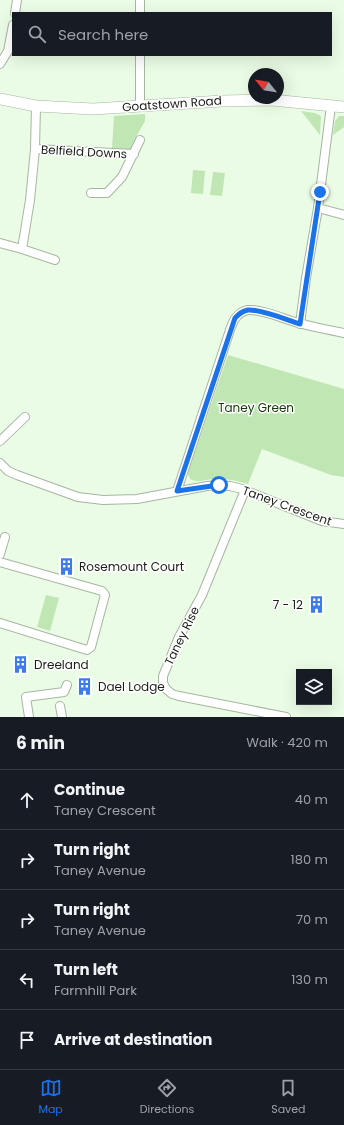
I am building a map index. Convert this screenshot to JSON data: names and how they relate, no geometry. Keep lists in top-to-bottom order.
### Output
{
  "streets": {
    "main road": ["Goatstown Road"],
    "street": ["Belfield Downs", "Taney Crescent", "Taney Rise"]
  },
  "crossings": [
    ["Taney Crescent", "Taney Rise"]
  ],
  "parks": ["Taney Green"],
  "places": {
    "building": [
      "Rosemount Court",
      "7 - 12",
      "Dreeland",
      "Dael Lodge"
    ]
  },
  "north": "top left",
  "page": {
    "search": "Search here",
    "heading": ["6 min", "Walk · 420 m"],
    "list": [
      ["Continue", "Taney Crescent", "40 m"],
      ["Turn right", "Taney Avenue", "180 m"],
      ["Turn right", "Taney Avenue", "70 m"],
      ["Turn left", "Farmhill Park", "130 m"],
      "Arrive at destination"
    ],
    "nav": ["Map", "Directions", "Saved"]
  }
}
